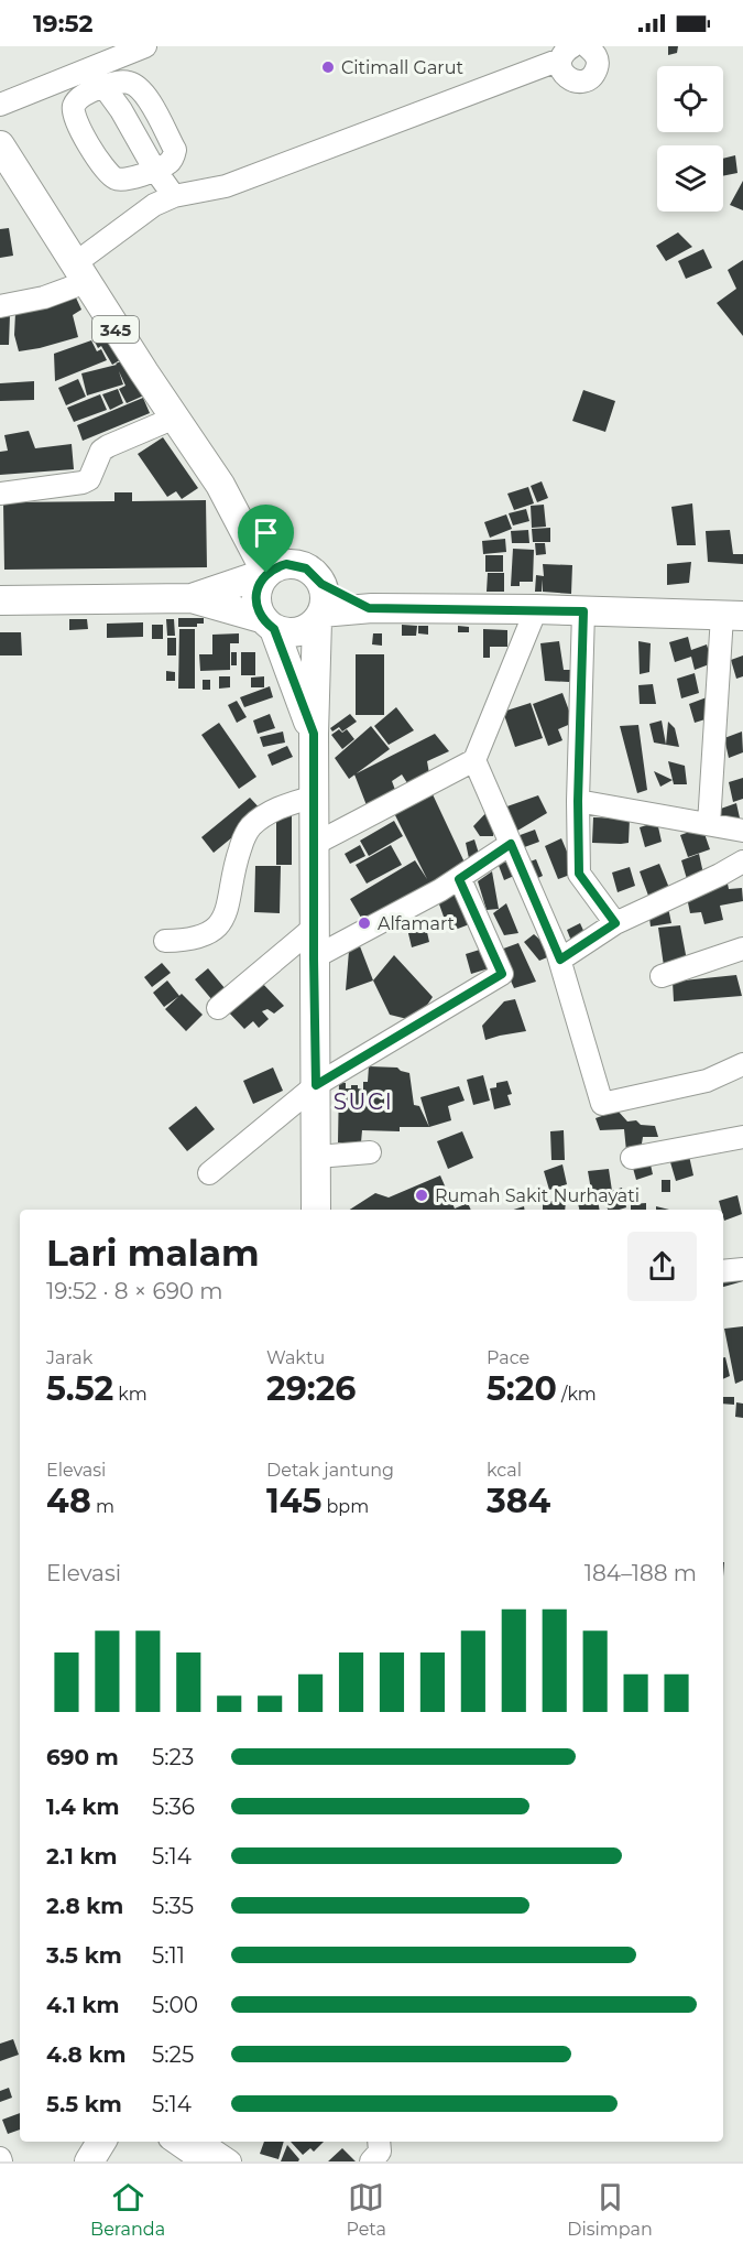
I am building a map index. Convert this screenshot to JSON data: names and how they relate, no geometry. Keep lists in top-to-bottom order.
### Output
{
  "streets": {
    "main road": ["345"]
  },
  "districts": ["SUCI"],
  "places": ["Citimall Garut", "Alfamart", "Rumah Sakit Nurhayati"],
  "page": {
    "status": "19:52",
    "heading": ["Lari malam", "19:52 · 8 × 690 m"],
    "stats": [
      ["Jarak", "5.52 km"],
      ["Waktu", "29:26"],
      ["Pace", "5:20 /km"],
      ["Elevasi", "48 m"],
      ["Detak jantung", "145 bpm"],
      ["kcal", "384"]
    ],
    "chart": ["Elevasi", "184–188 m"],
    "list": [
      {
        "name": "690 m",
        "note": "5:23"
      },
      {
        "name": "1.4 km",
        "note": "5:36"
      },
      {
        "name": "2.1 km",
        "note": "5:14"
      },
      {
        "name": "2.8 km",
        "note": "5:35"
      },
      {
        "name": "3.5 km",
        "note": "5:11"
      },
      {
        "name": "4.1 km",
        "note": "5:00"
      },
      {
        "name": "4.8 km",
        "note": "5:25"
      },
      {
        "name": "5.5 km",
        "note": "5:14"
      }
    ],
    "tabs": ["Beranda", "Peta", "Disimpan"]
  }
}
